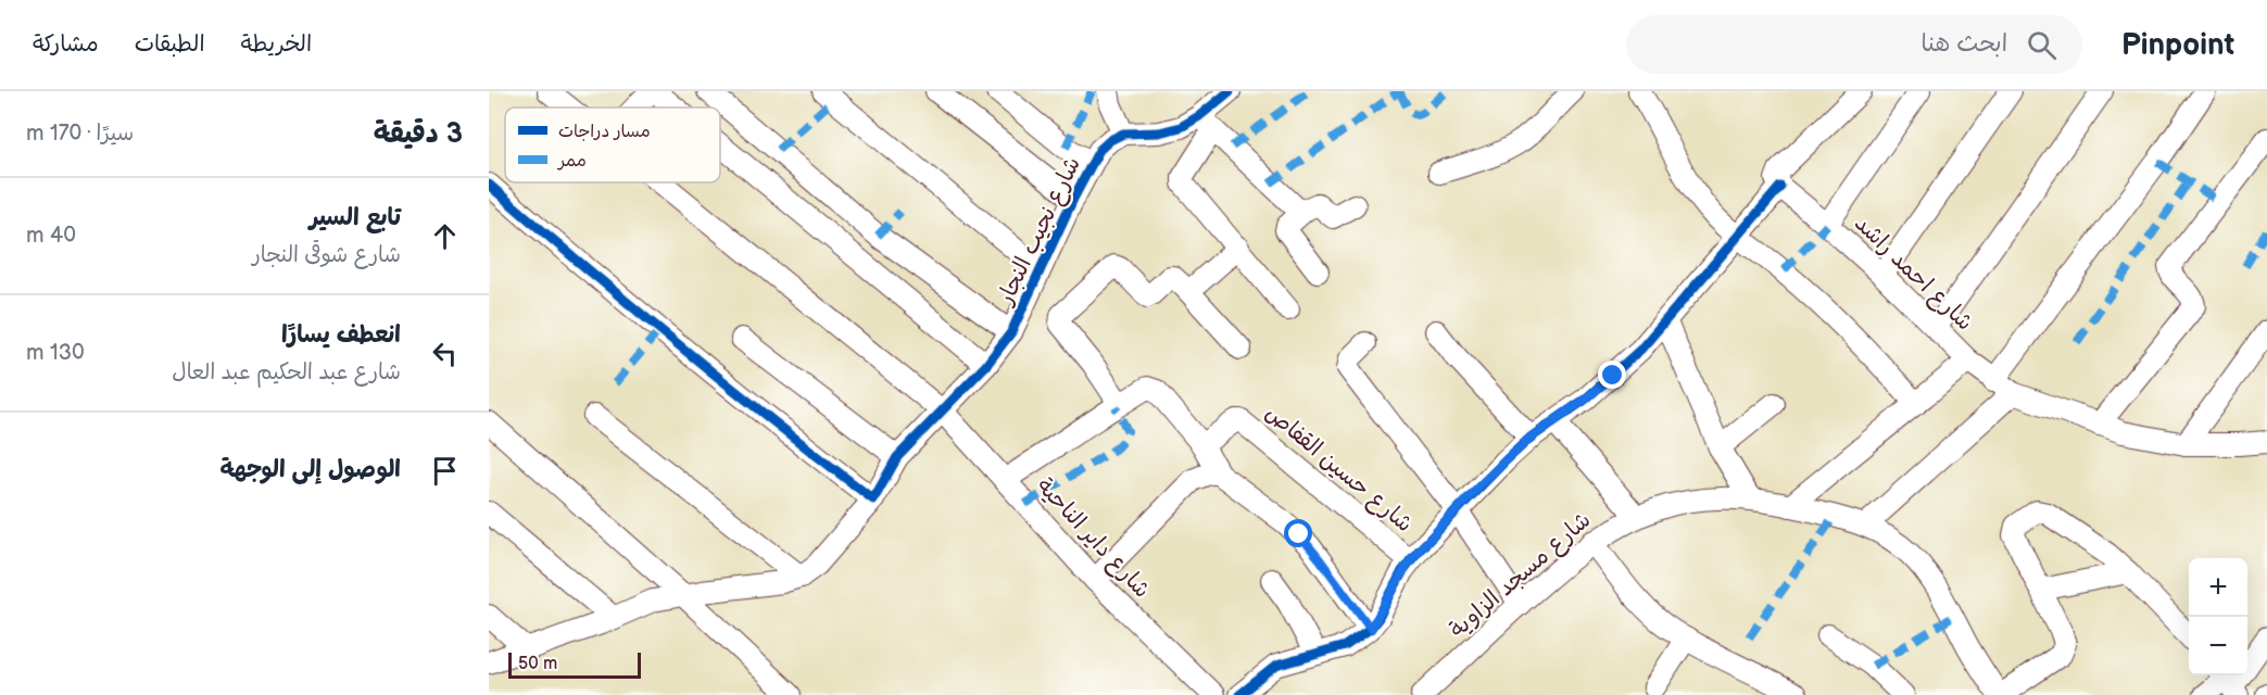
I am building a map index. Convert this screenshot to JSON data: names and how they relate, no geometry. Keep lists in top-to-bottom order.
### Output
{
  "streets": {
    "street": [
      "شارع نجيب النجار",
      "شارع احمد راشد",
      "شارع حسين القفاص",
      "شارع داير الناحية",
      "شارع مسجد الزاوية"
    ]
  },
  "crossings": [
    ["شارع نجيب النجار", "شارع داير الناحية"]
  ],
  "legend": ["مسار دراجات", "ممر"],
  "scale_bar": "50 m",
  "page": {
    "header": "Pinpoint",
    "search": "ابحث هنا",
    "nav": ["الخريطة", "الطبقات", "مشاركة"],
    "heading": ["3 دقيقة", "سيرًا · 170 m"],
    "list": [
      ["تابع السير", "شارع شوقى النجار", "40 m"],
      ["انعطف يسارًا", "شارع عبد الحكيم عبد العال", "130 m"],
      "الوصول إلى الوجهة"
    ],
    "map_buttons": ["+", "−"],
    "scale": "50 m"
  }
}
